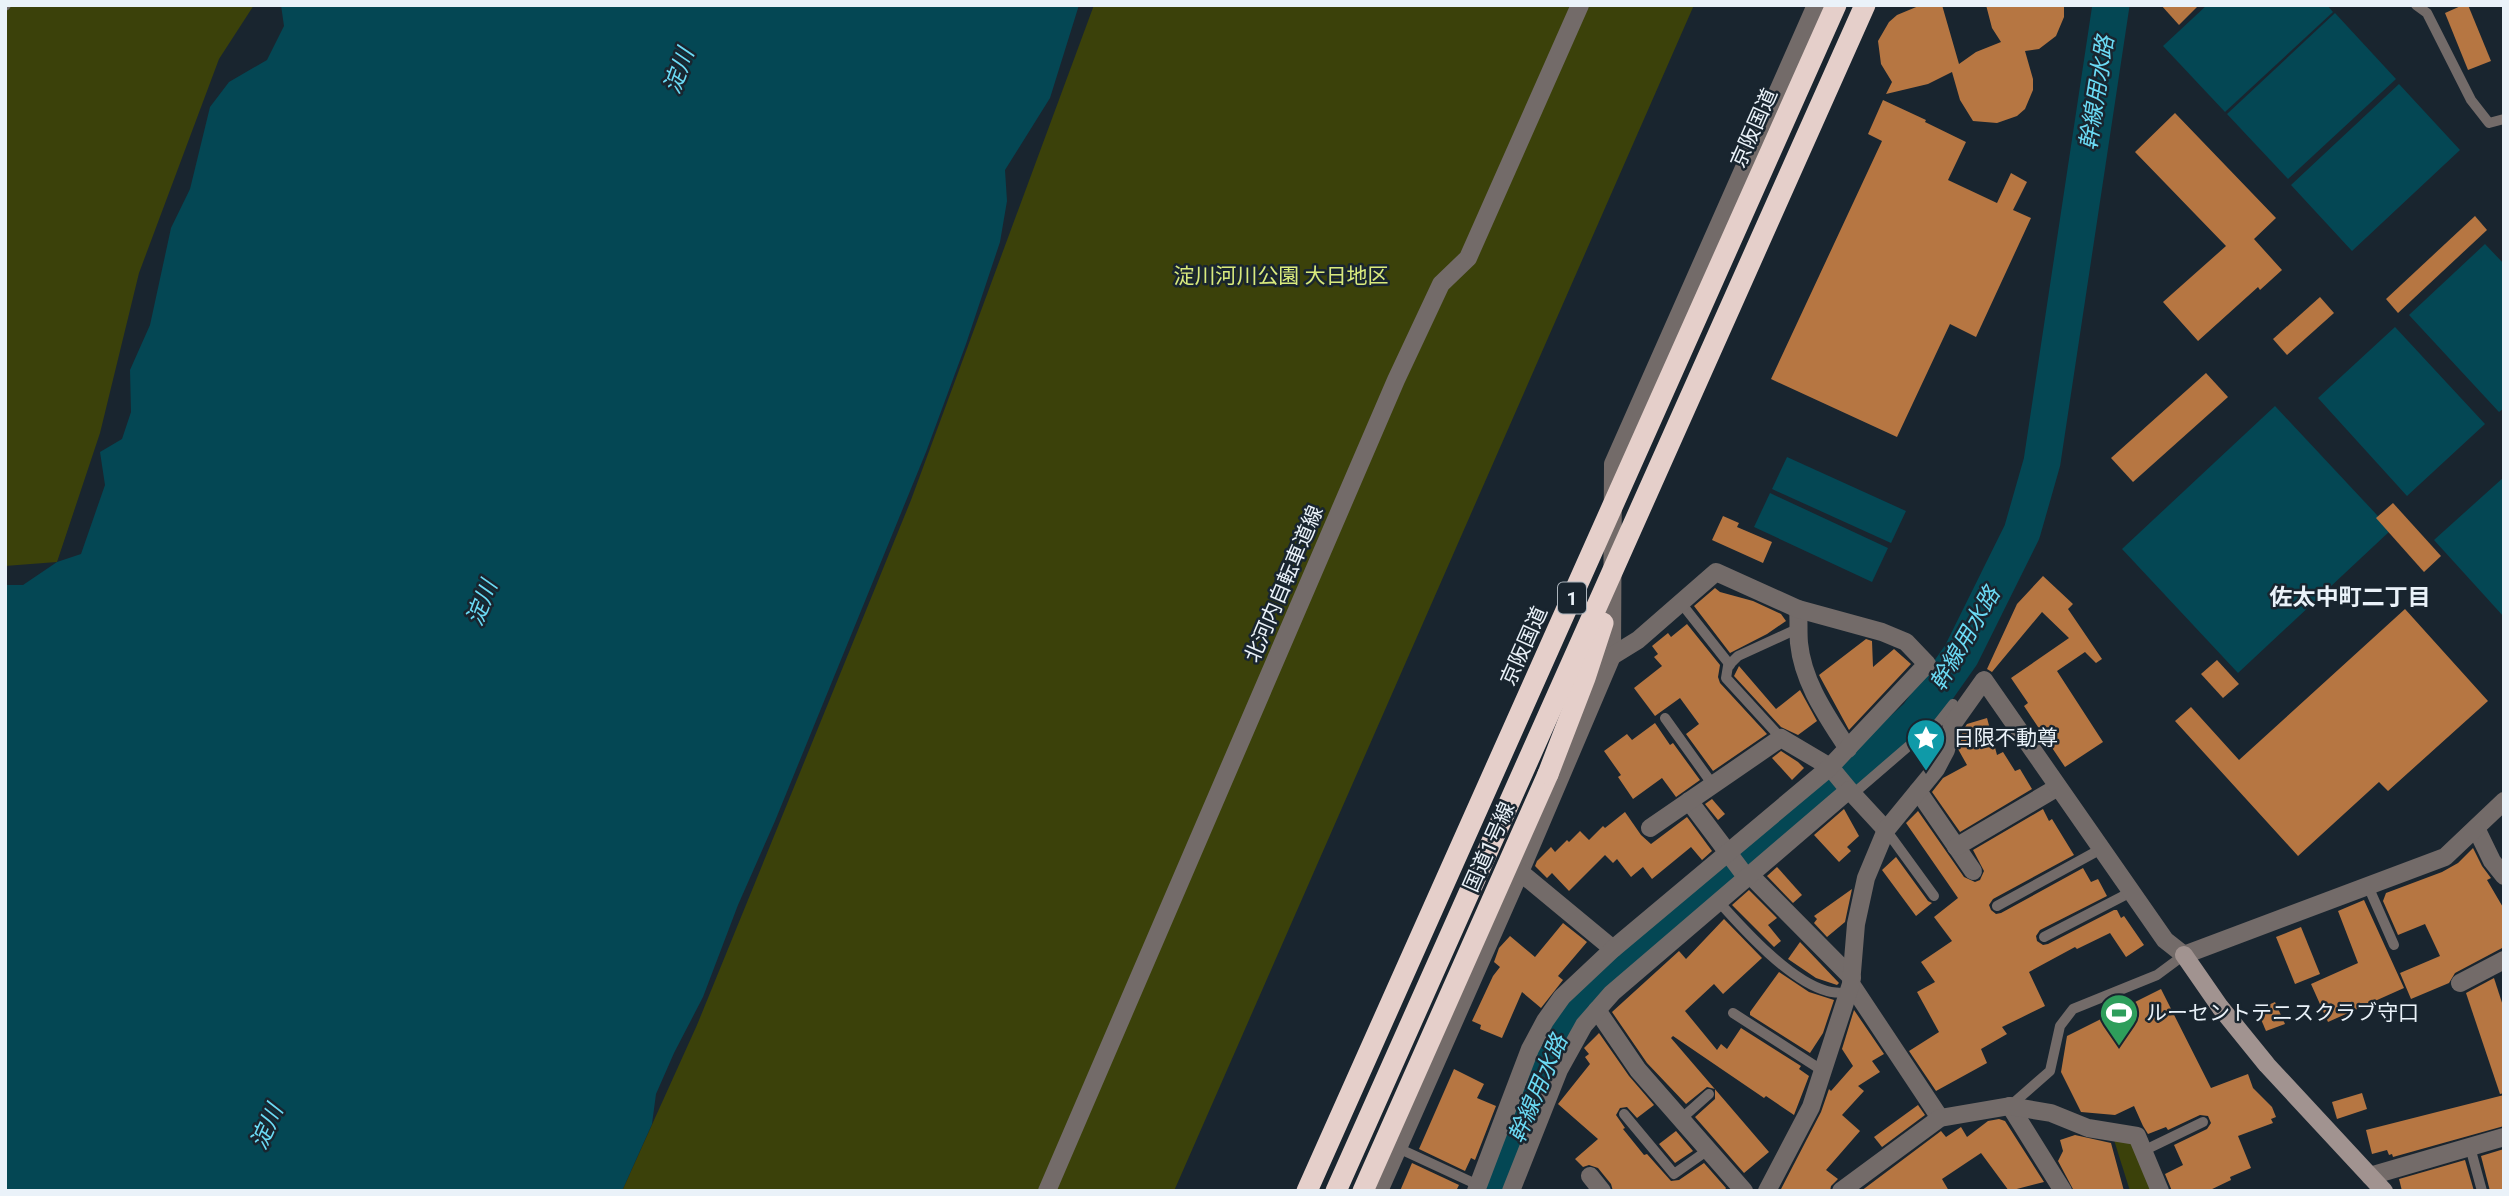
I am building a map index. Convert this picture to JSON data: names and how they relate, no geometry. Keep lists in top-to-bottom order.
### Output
{
  "streets": {
    "highway": ["京阪国道", "1", "国道1号線"],
    "street": ["北河内自転車道線"]
  },
  "crossings": [
    ["1", "国道1号線"]
  ],
  "districts": ["佐太中町二丁目"],
  "water": ["淀川", "幹線用水路"],
  "parks": ["淀川河川公園 大日地区"],
  "places": {
    "place": ["日限不動尊"],
    "sports": ["ルーセントテニスクラブ守口"]
  }
}
